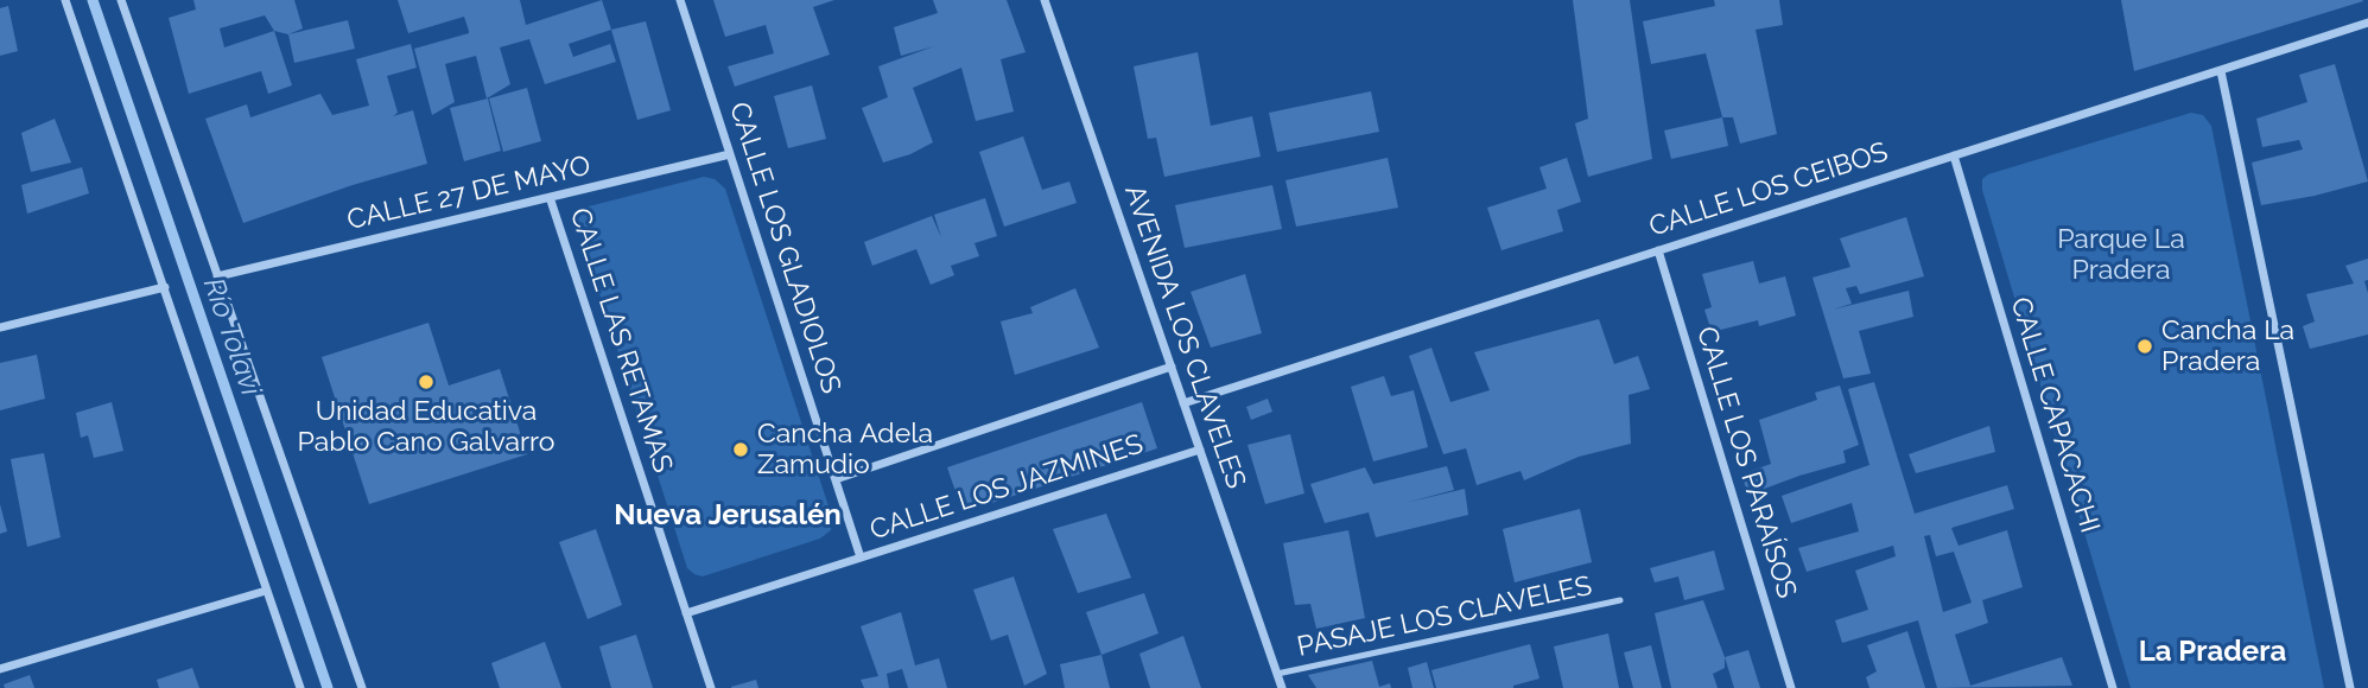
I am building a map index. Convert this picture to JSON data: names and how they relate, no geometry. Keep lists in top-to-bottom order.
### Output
{
  "streets": {
    "street": [
      "CALLE LOS CEIBOS",
      "CALLE 27 DE MAYO",
      "CALLE LOS GLADIOLOS",
      "AVENIDA LOS CLAVELES",
      "CALLE LAS RETAMAS",
      "CALLE CAPACACHI",
      "CALLE LOS PARAÍSOS",
      "CALLE LOS JAZMINES"
    ],
    "lane": ["PASAJE LOS CLAVELES"]
  },
  "crossings": [
    ["CALLE LOS CEIBOS", "AVENIDA LOS CLAVELES"],
    ["CALLE LOS CEIBOS", "CALLE CAPACACHI"],
    ["CALLE LOS CEIBOS", "CALLE LOS PARAÍSOS"],
    ["CALLE 27 DE MAYO", "CALLE LOS GLADIOLOS"],
    ["CALLE 27 DE MAYO", "CALLE LAS RETAMAS"],
    ["CALLE LOS GLADIOLOS", "CALLE LOS JAZMINES"],
    ["AVENIDA LOS CLAVELES", "CALLE LOS JAZMINES"],
    ["AVENIDA LOS CLAVELES", "PASAJE LOS CLAVELES"],
    ["CALLE LAS RETAMAS", "CALLE LOS JAZMINES"]
  ],
  "districts": ["Nueva Jerusalén", "La Pradera"],
  "water": ["Río Tolavi"],
  "parks": ["Parque La Pradera"],
  "places": ["Cancha La Pradera", "Unidad Educativa Pablo Cano Galvarro", "Cancha Adela Zamudio"]
}
